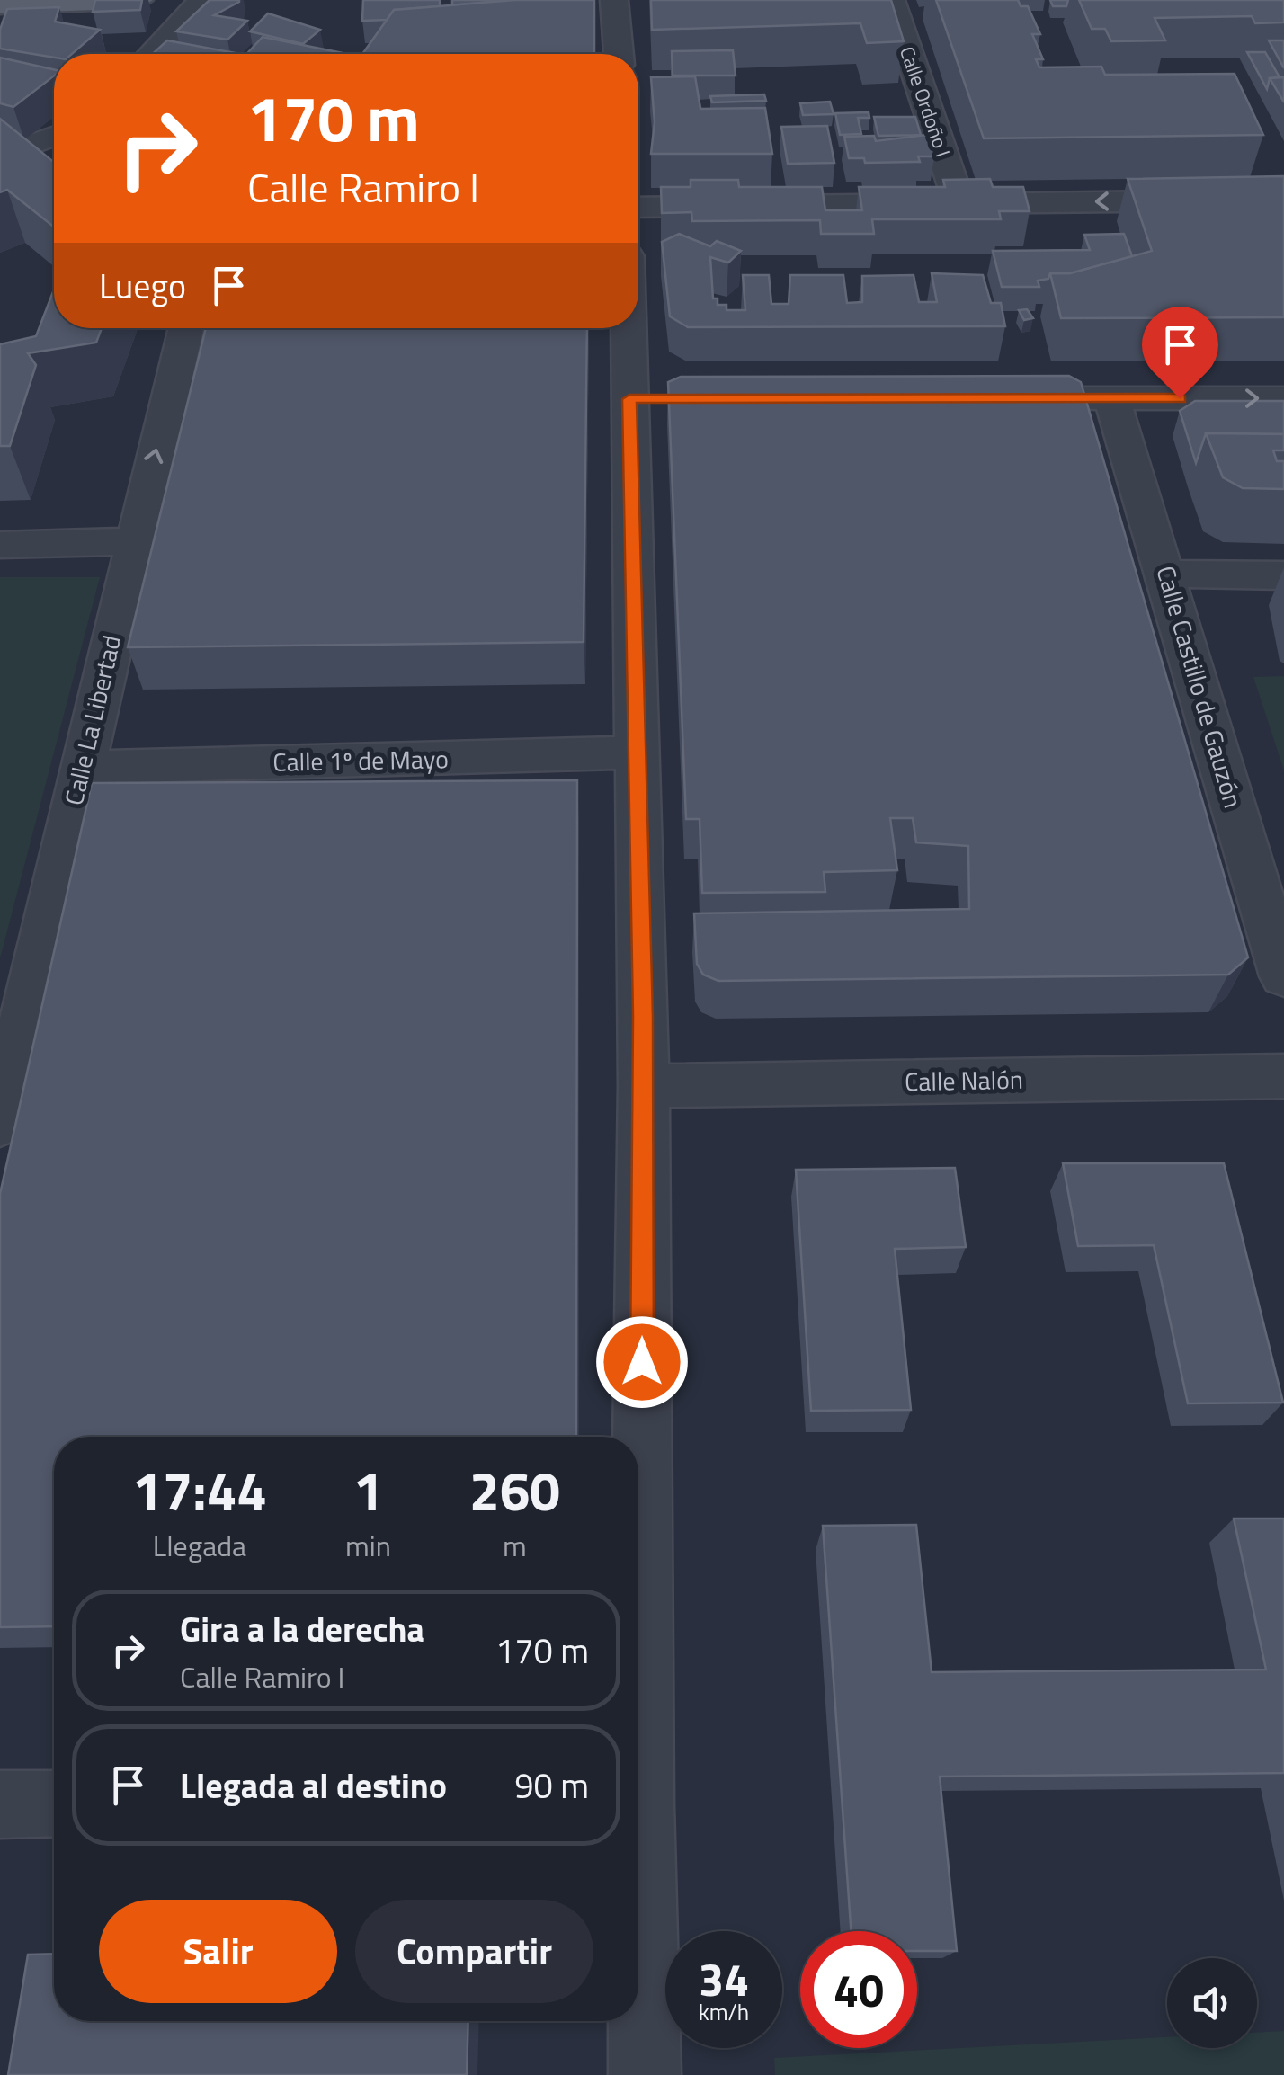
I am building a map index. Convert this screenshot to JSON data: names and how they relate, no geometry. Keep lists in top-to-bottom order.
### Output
{
  "streets": {
    "street": [
      "Calle Ordoño I",
      "Calle Castillo de Gauzón",
      "Calle La Libertad",
      "Calle 1º de Mayo",
      "Calle Nalón"
    ]
  },
  "crossings": [
    ["Calle La Libertad", "Calle 1º de Mayo"]
  ],
  "page": {
    "turn": ["170 m", "Calle Ramiro I"],
    "then": "Luego",
    "eta": [
      "17:44",
      "Llegada",
      "1",
      "min",
      "260",
      "m"
    ],
    "list": [
      {
        "name": "Gira a la derecha",
        "note": "Calle Ramiro I",
        "value": "170 m"
      },
      {
        "name": "Llegada al destino",
        "value": "90 m"
      }
    ],
    "buttons": ["Salir", "Compartir"],
    "speed": "34 km/h",
    "limit": "40"
  }
}
